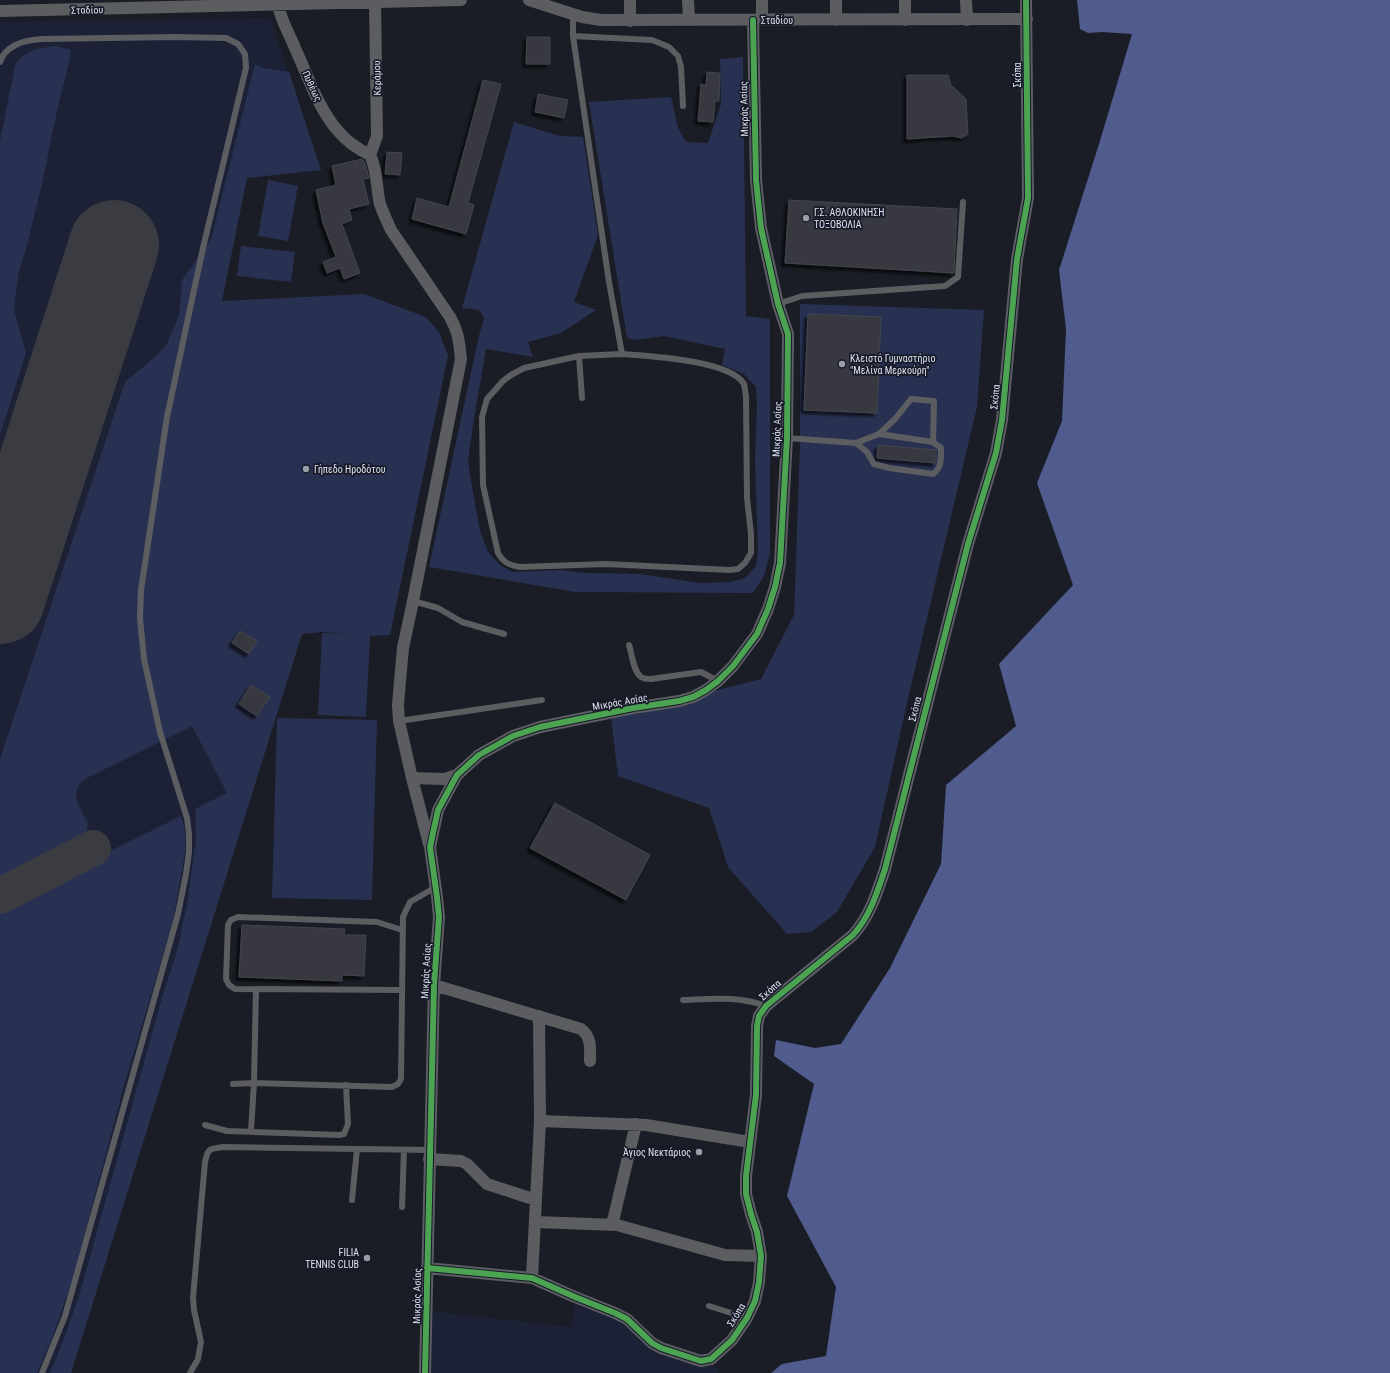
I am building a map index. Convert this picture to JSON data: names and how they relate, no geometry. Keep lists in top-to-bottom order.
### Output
{
  "streets": {
    "street": [
      "Σταδίου",
      "Σκόπα",
      "Κεράμου",
      "Πυθέως",
      "Μικράς Ασίας"
    ]
  },
  "crossings": [
    ["Σταδίου", "Σκόπα"],
    ["Σταδίου", "Κεράμου"],
    ["Σταδίου", "Πυθέως"],
    ["Σταδίου", "Μικράς Ασίας"],
    ["Κεράμου", "Πυθέως"]
  ],
  "places": [
    "Γ.Σ. ΑΘΛΟΚΙΝΗΣΗ ΤΟΞΟΒΟΛΙΑ",
    "Κλειστό Γυμναστήριο \"Μελίνα Μερκούρη\"",
    "Γήπεδο Ηροδότου",
    "Άγιος Νεκτάριος",
    "FILIA TENNIS CLUB"
  ]
}
